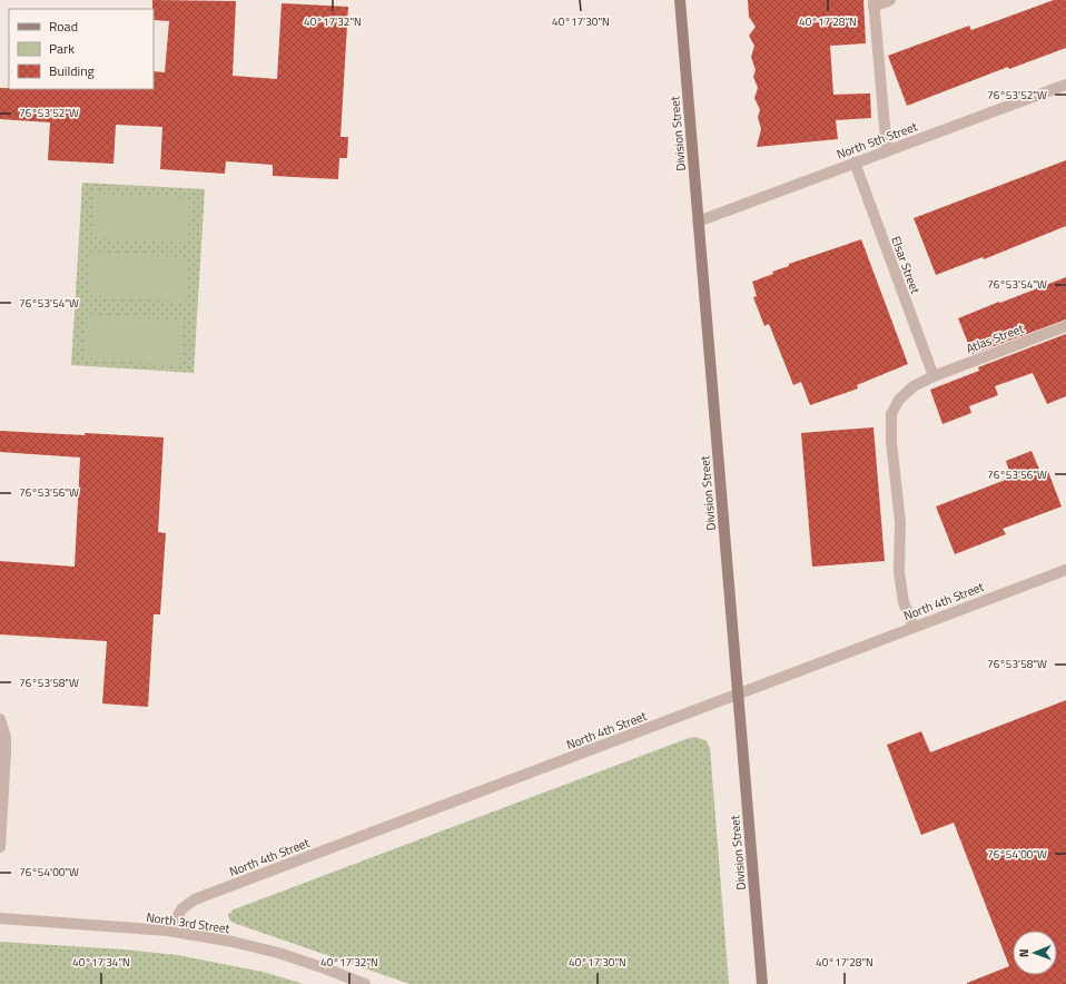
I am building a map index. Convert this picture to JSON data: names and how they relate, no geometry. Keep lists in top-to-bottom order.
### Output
{
  "streets": {
    "main road": ["Division Street"],
    "street": [
      "North 5th Street",
      "Elsar Street",
      "Atlas Street",
      "North 4th Street",
      "North 3rd Street"
    ]
  },
  "crossings": [
    ["Division Street", "North 5th Street"],
    ["Division Street", "North 4th Street"],
    ["North 5th Street", "Elsar Street"],
    ["Elsar Street", "Atlas Street"],
    ["Atlas Street", "North 4th Street"],
    ["North 4th Street", "North 3rd Street"]
  ],
  "legend": ["Road", "Park", "Building"],
  "north": "left",
  "coordinates": [
    "40°17'32\"N",
    "40°17'30\"N",
    "40°17'28\"N",
    "76°53'52\"W",
    "76°53'54\"W",
    "76°53'56\"W",
    "76°53'58\"W",
    "76°54'00\"W",
    "40°17'34\"N"
  ]
}
